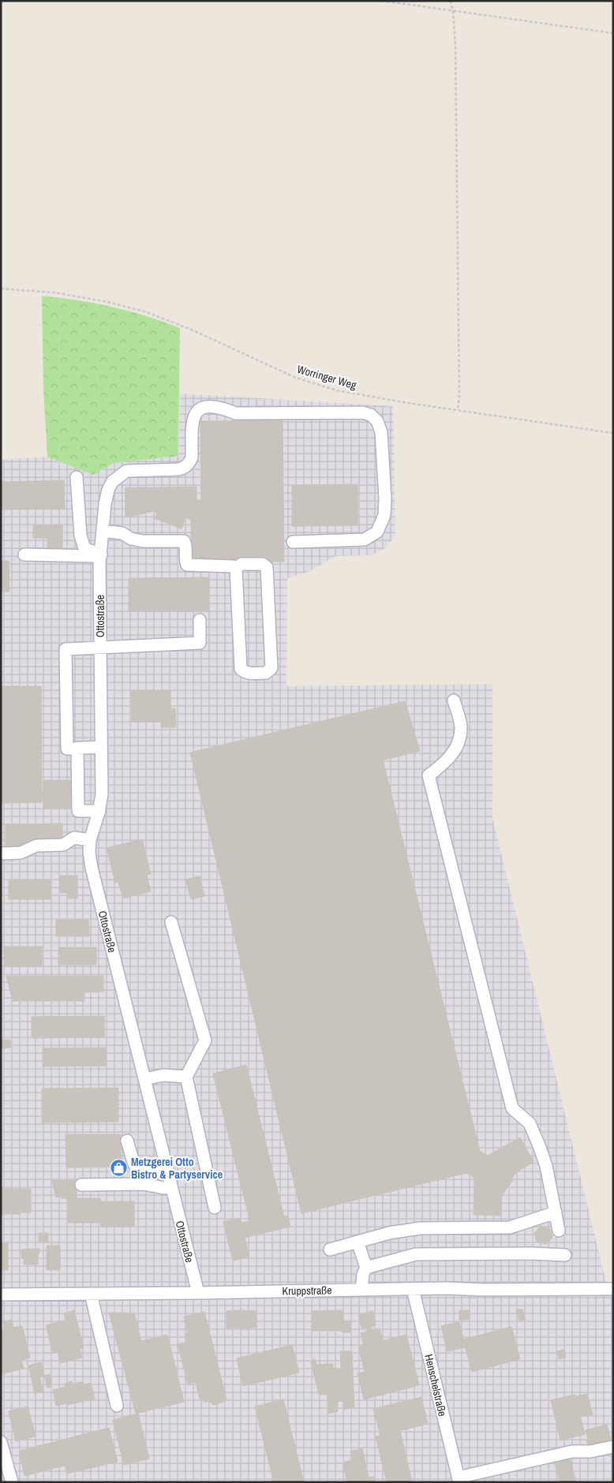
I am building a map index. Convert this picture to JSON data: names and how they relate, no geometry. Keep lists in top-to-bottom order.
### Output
{
  "streets": {
    "street": ["Ottostraße", "Kruppstraße", "Henschelstraße"],
    "path": ["Worringer Weg"]
  },
  "crossings": [
    ["Ottostraße", "Kruppstraße"],
    ["Kruppstraße", "Henschelstraße"]
  ],
  "places": {
    "shop": ["Metzgerei Otto Bistro & Partyservice"]
  }
}
